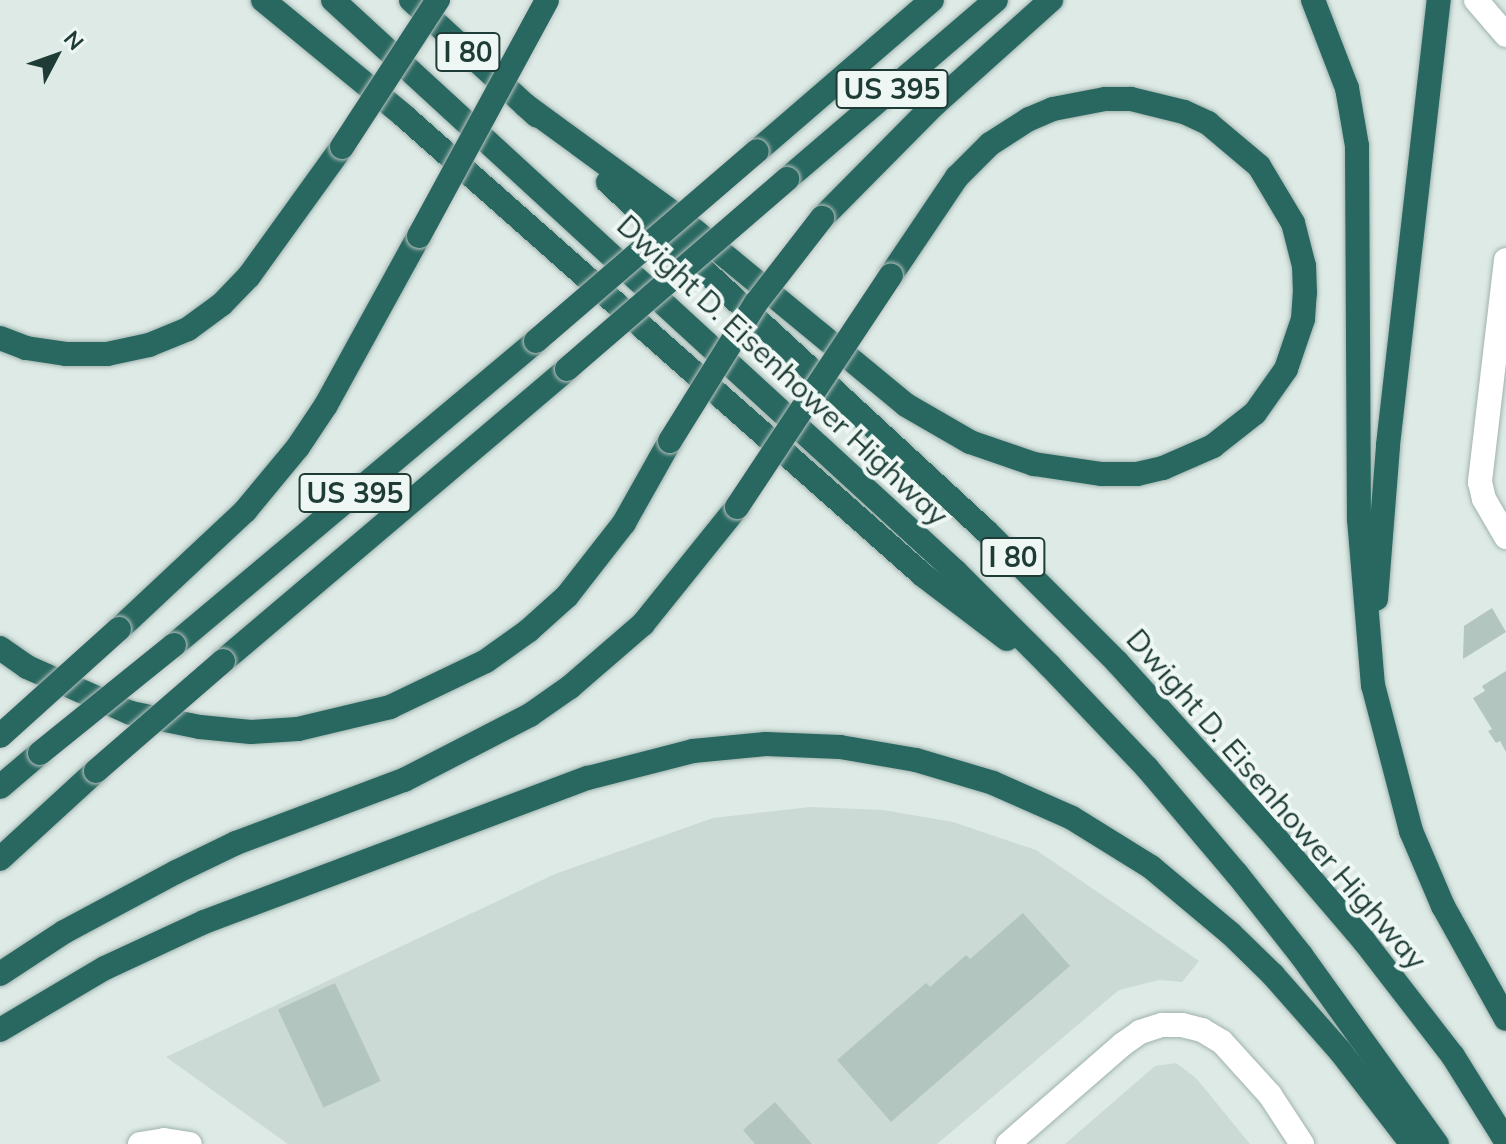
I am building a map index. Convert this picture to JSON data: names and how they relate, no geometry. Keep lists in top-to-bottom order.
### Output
{
  "streets": {
    "highway": ["I 80", "US 395", "Dwight D. Eisenhower Highway"]
  },
  "north": "top right"
}
